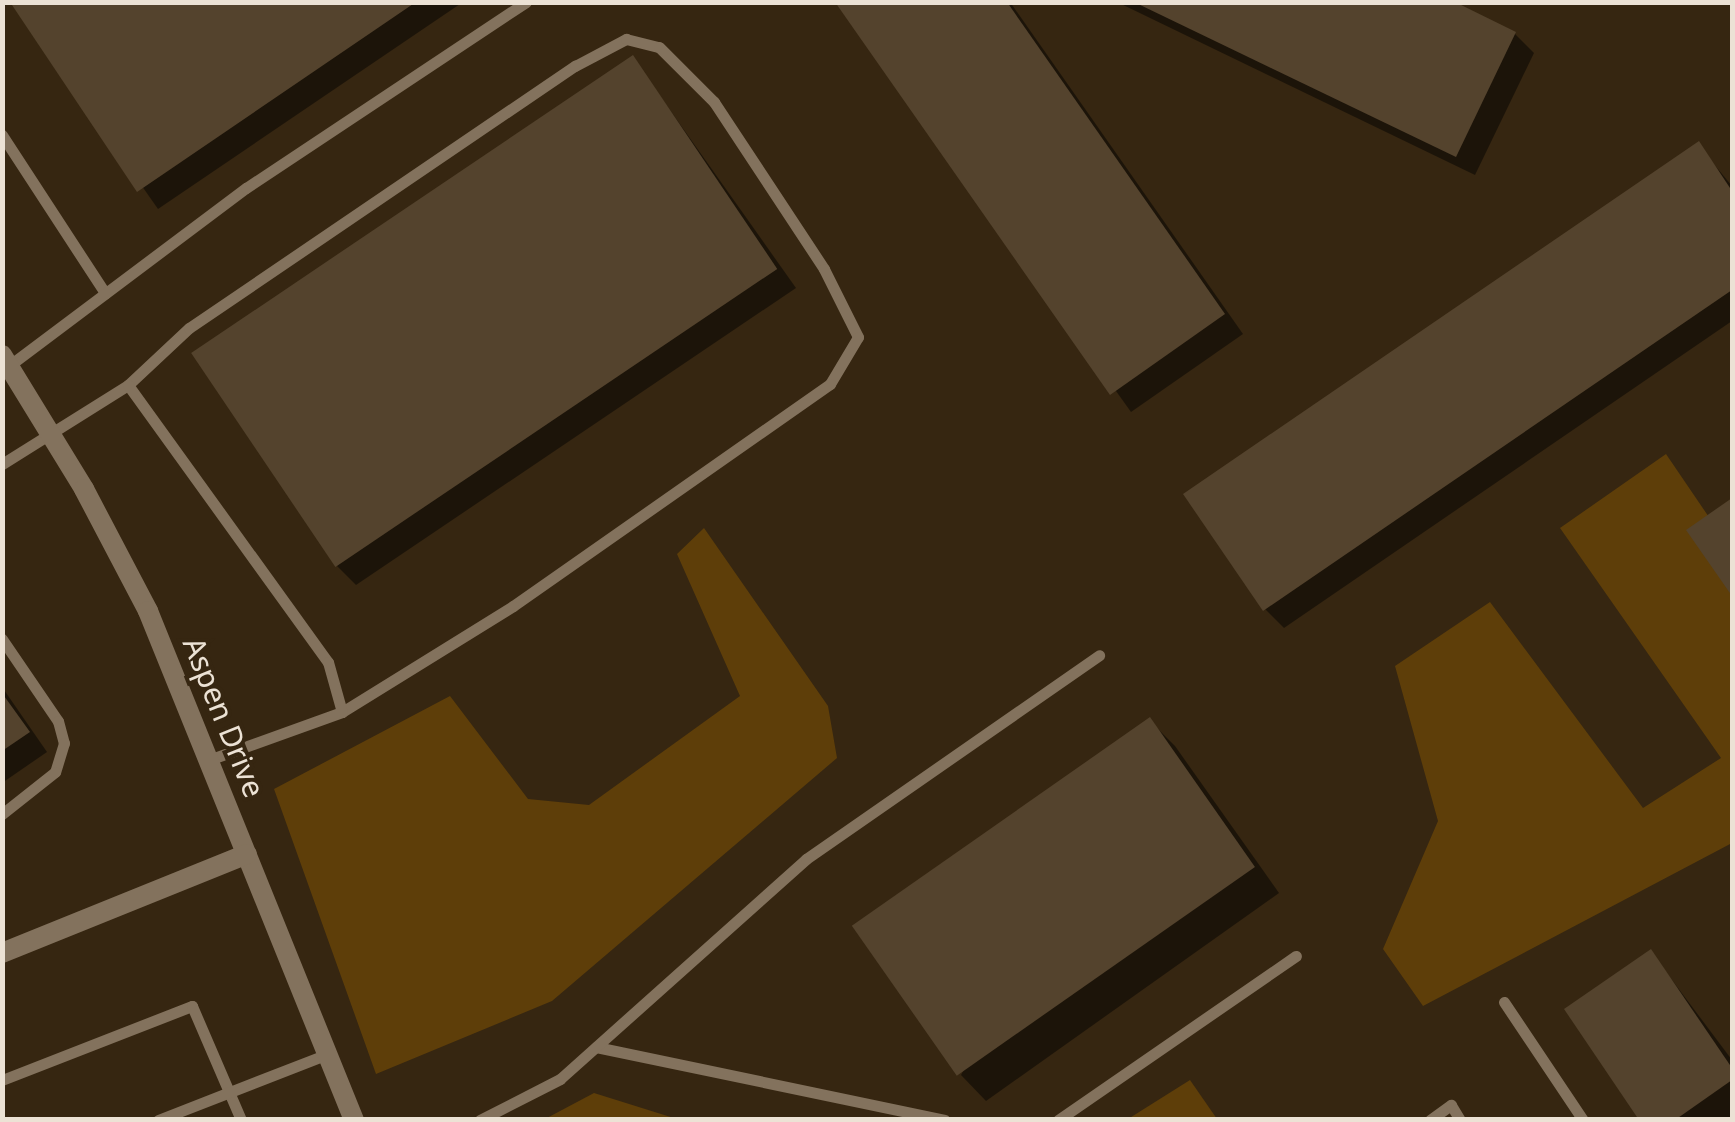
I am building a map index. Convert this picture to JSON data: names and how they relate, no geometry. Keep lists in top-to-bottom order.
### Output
{
  "streets": {
    "street": ["Aspen Drive"]
  }
}
